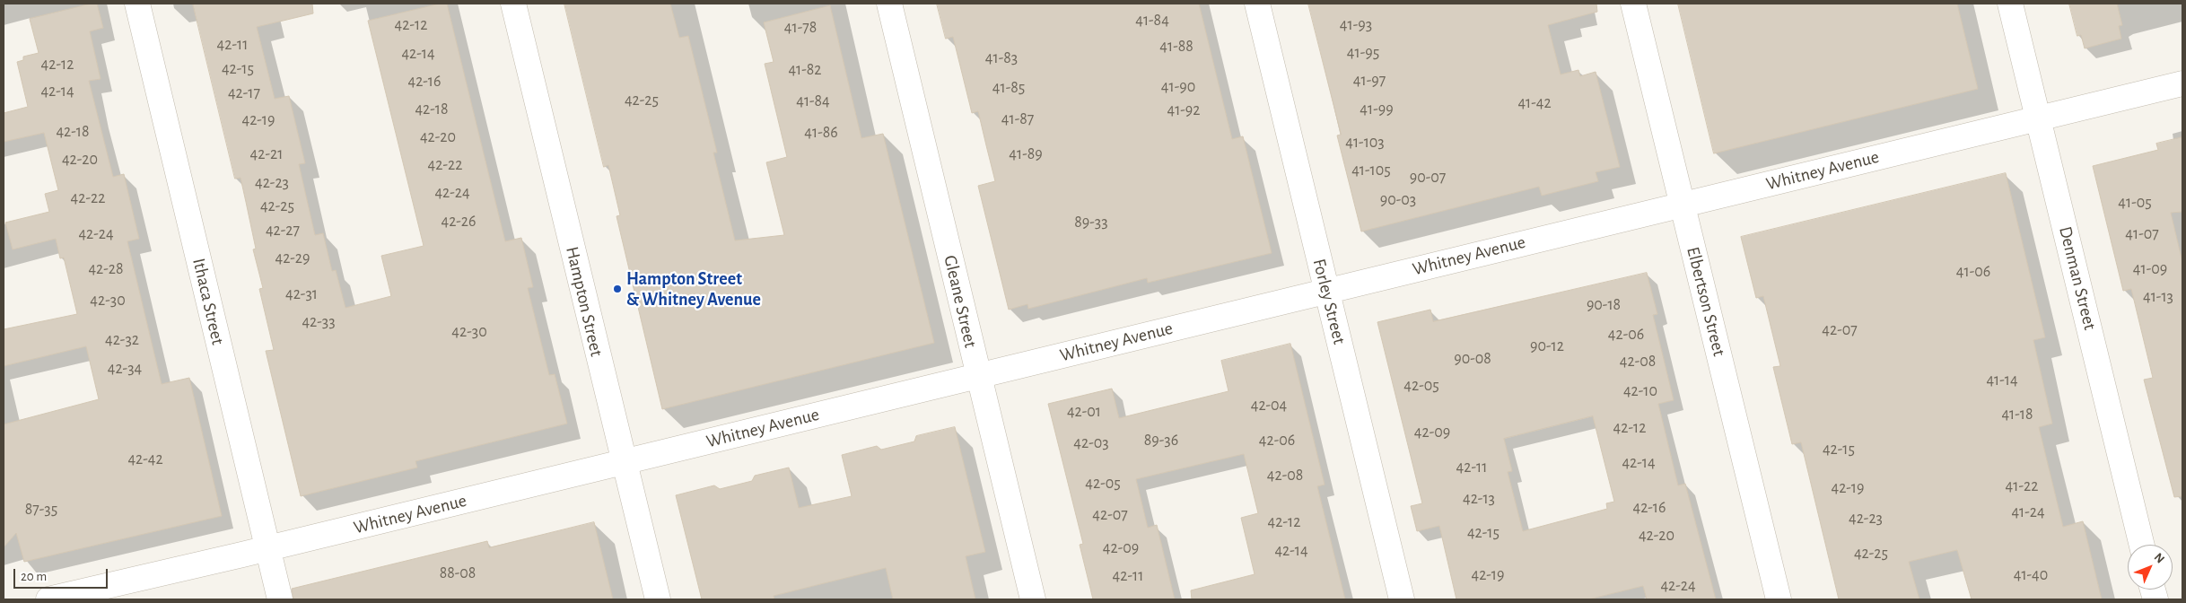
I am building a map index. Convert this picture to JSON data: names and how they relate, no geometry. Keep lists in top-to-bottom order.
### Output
{
  "streets": {
    "street": [
      "Whitney Avenue",
      "Denman Street",
      "Ithaca Street",
      "Hampton Street",
      "Gleane Street",
      "Forley Street",
      "Elbertson Street"
    ]
  },
  "crossings": [
    ["Whitney Avenue", "Denman Street"],
    ["Whitney Avenue", "Ithaca Street"],
    ["Whitney Avenue", "Hampton Street"],
    ["Whitney Avenue", "Gleane Street"],
    ["Whitney Avenue", "Forley Street"],
    ["Whitney Avenue", "Elbertson Street"]
  ],
  "places": ["Hampton Street & Whitney Avenue"],
  "house_numbers": [
    "41-84",
    "42-12",
    "41-93",
    "41-78",
    "42-11",
    "41-88",
    "41-95",
    "42-14",
    "41-83",
    "42-12",
    "42-15",
    "41-82",
    "41-97",
    "42-16",
    "41-90",
    "41-85",
    "42-14",
    "42-17",
    "42-25",
    "41-84",
    "41-42",
    "42-18",
    "41-99",
    "41-92",
    "41-87",
    "42-19",
    "42-18",
    "41-86",
    "42-20",
    "41-103",
    "42-21",
    "41-89",
    "42-20",
    "42-22",
    "41-105",
    "90-07",
    "42-23",
    "42-24",
    "42-22",
    "90-03",
    "41-05",
    "42-25",
    "42-26",
    "89-33",
    "42-27",
    "42-24",
    "41-07",
    "42-29",
    "42-28",
    "41-09",
    "41-06",
    "42-31",
    "41-13",
    "42-30",
    "90-18",
    "42-33",
    "42-07",
    "42-30",
    "42-06",
    "42-32",
    "90-12",
    "90-08",
    "42-08",
    "42-34",
    "41-14",
    "42-05",
    "42-10",
    "42-04",
    "42-01",
    "41-18",
    "42-12",
    "42-09",
    "89-36",
    "42-06",
    "42-03",
    "42-15",
    "42-42",
    "42-14",
    "42-11",
    "42-08",
    "42-05",
    "41-22",
    "42-19",
    "42-13",
    "42-16",
    "87-35",
    "41-24",
    "42-07",
    "42-23",
    "42-12",
    "42-15",
    "42-20",
    "42-09",
    "42-14",
    "42-25",
    "88-08",
    "42-19",
    "41-40",
    "42-11",
    "42-24"
  ],
  "scale_bar": "20 m",
  "north": "top right"
}
